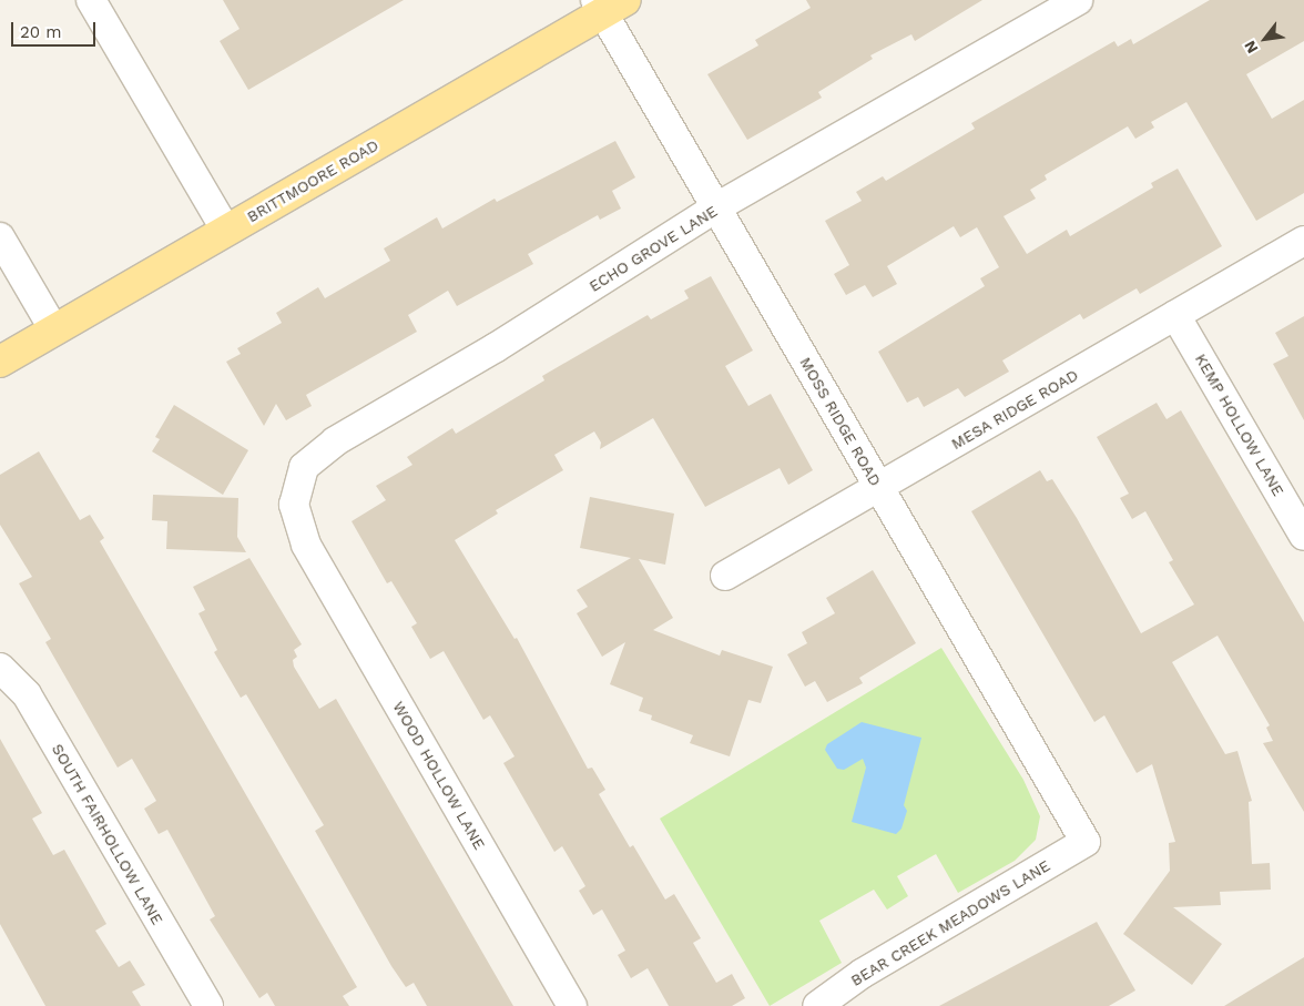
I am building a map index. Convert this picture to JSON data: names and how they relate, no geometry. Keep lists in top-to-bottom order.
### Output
{
  "streets": {
    "main road": ["BRITTMOORE ROAD"],
    "street": [
      "ECHO GROVE LANE",
      "MESA RIDGE ROAD",
      "MOSS RIDGE ROAD",
      "KEMP HOLLOW LANE",
      "WOOD HOLLOW LANE",
      "SOUTH FAIRHOLLOW LANE",
      "BEAR CREEK MEADOWS LANE"
    ]
  },
  "crossings": [
    ["BRITTMOORE ROAD", "MOSS RIDGE ROAD"],
    ["ECHO GROVE LANE", "MOSS RIDGE ROAD"],
    ["ECHO GROVE LANE", "WOOD HOLLOW LANE"],
    ["MESA RIDGE ROAD", "MOSS RIDGE ROAD"],
    ["MESA RIDGE ROAD", "KEMP HOLLOW LANE"],
    ["MOSS RIDGE ROAD", "BEAR CREEK MEADOWS LANE"]
  ],
  "scale_bar": "20 m",
  "north": "bottom left"
}
